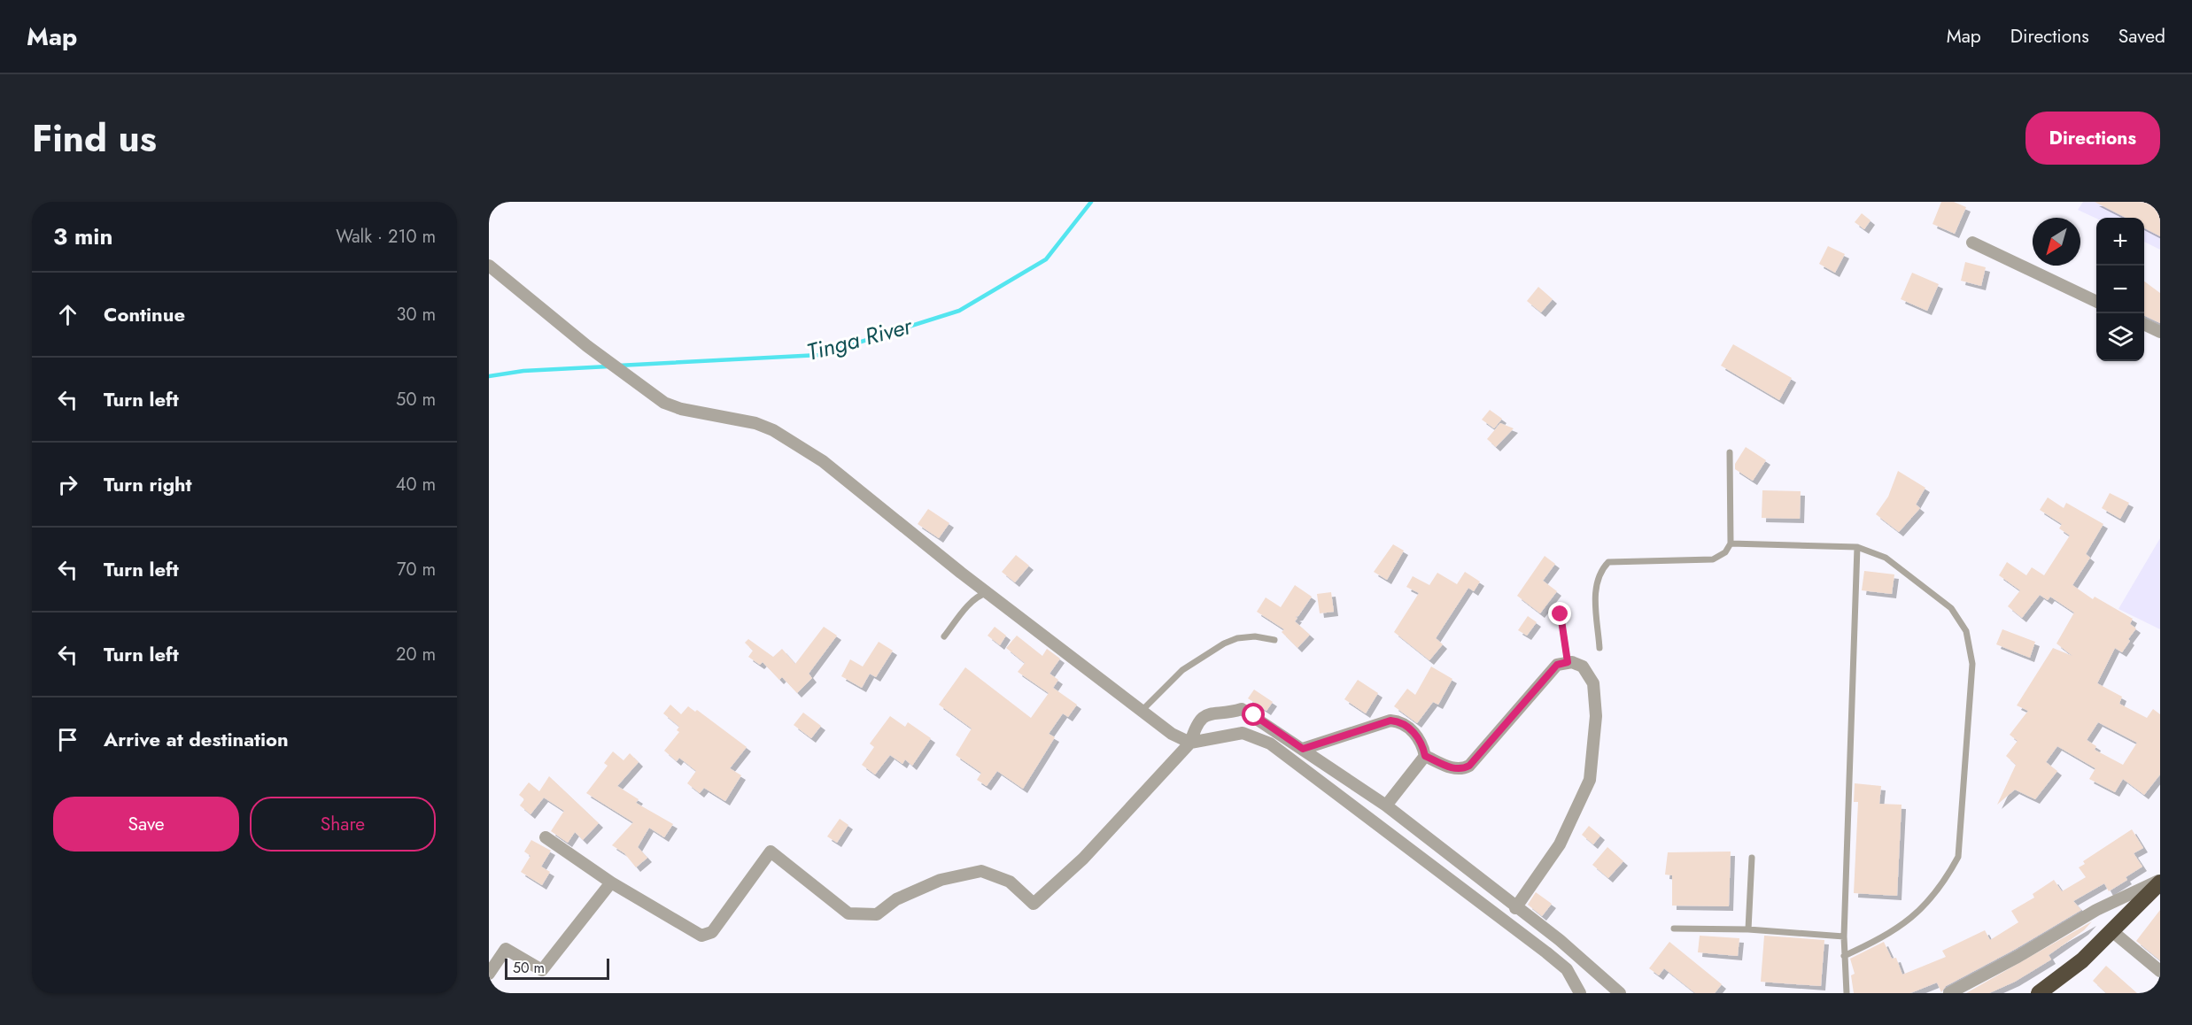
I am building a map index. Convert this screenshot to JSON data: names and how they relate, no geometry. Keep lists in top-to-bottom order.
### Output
{
  "water": ["Tinga River"],
  "scale_bar": "50 m",
  "north": "bottom left",
  "page": {
    "header": "Map",
    "nav": ["Map", "Directions", "Saved"],
    "title": "Find us",
    "buttons": [
      "Directions",
      ["Save", "Share"]
    ],
    "heading": ["3 min", "Walk · 210 m"],
    "map_buttons": ["+", "−"],
    "list": [
      ["Continue", "30 m"],
      ["Turn left", "50 m"],
      ["Turn right", "40 m"],
      ["Turn left", "70 m"],
      ["Turn left", "20 m"],
      "Arrive at destination"
    ],
    "scale": "50 m"
  }
}
